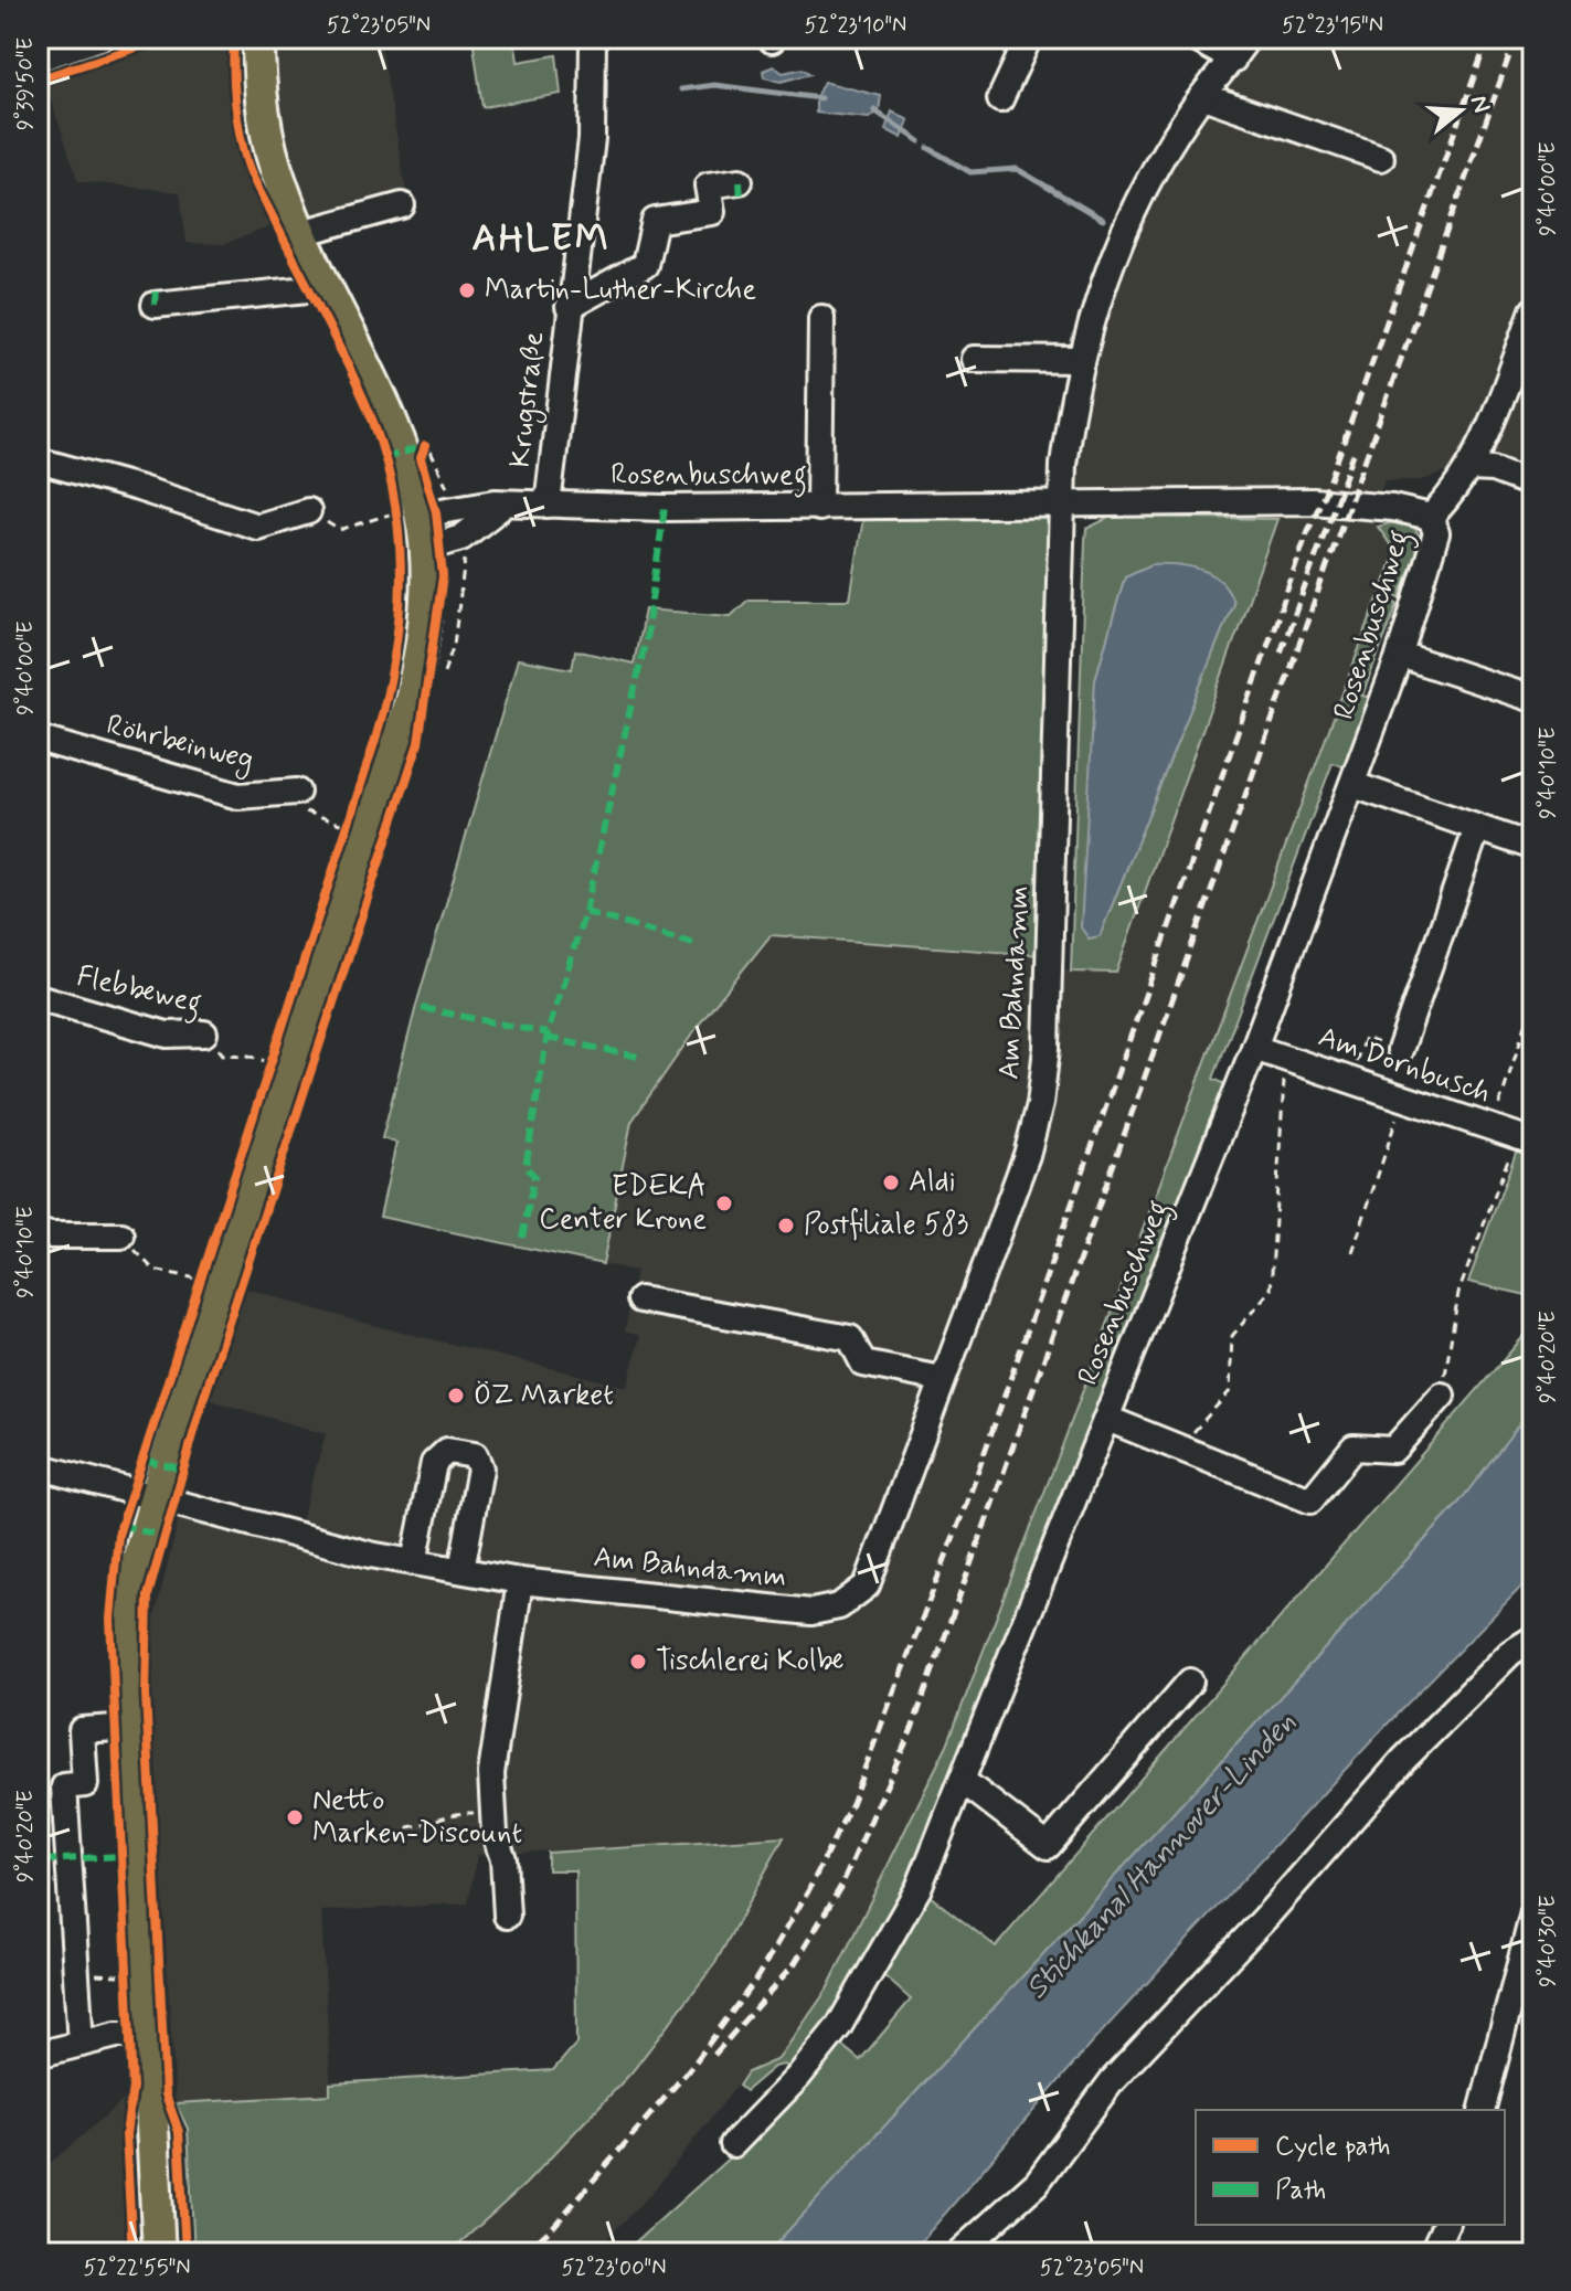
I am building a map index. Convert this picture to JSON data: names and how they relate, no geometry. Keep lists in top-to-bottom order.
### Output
{
  "streets": {
    "street": [
      "Krugstraße",
      "Rosenbuschweg",
      "Röhrbeinweg",
      "Am Bahndamm",
      "Flebbeweg",
      "Am Dornbusch"
    ]
  },
  "crossings": [
    ["Krugstraße", "Rosenbuschweg"],
    ["Rosenbuschweg", "Am Bahndamm"],
    ["Rosenbuschweg", "Am Dornbusch"]
  ],
  "districts": ["AHLEM"],
  "water": ["Stichkanal Hannover-Linden"],
  "places": [
    "Martin-Luther-Kirche",
    "Aldi",
    "EDEKA Center Krone",
    "Postfiliale 583",
    "ÖZ Market",
    "Tischlerei Kolbe",
    "Netto Marken-Discount"
  ],
  "legend": ["Cycle path", "Path"],
  "north": "right",
  "coordinates": [
    "52°23'05\"N",
    "52°23'10\"N",
    "52°23'15\"N",
    "9°39'50\"E",
    "9°40'00\"E",
    "9°40'10\"E",
    "9°40'20\"E",
    "9°40'30\"E",
    "52°22'55\"N",
    "52°23'00\"N"
  ]
}
